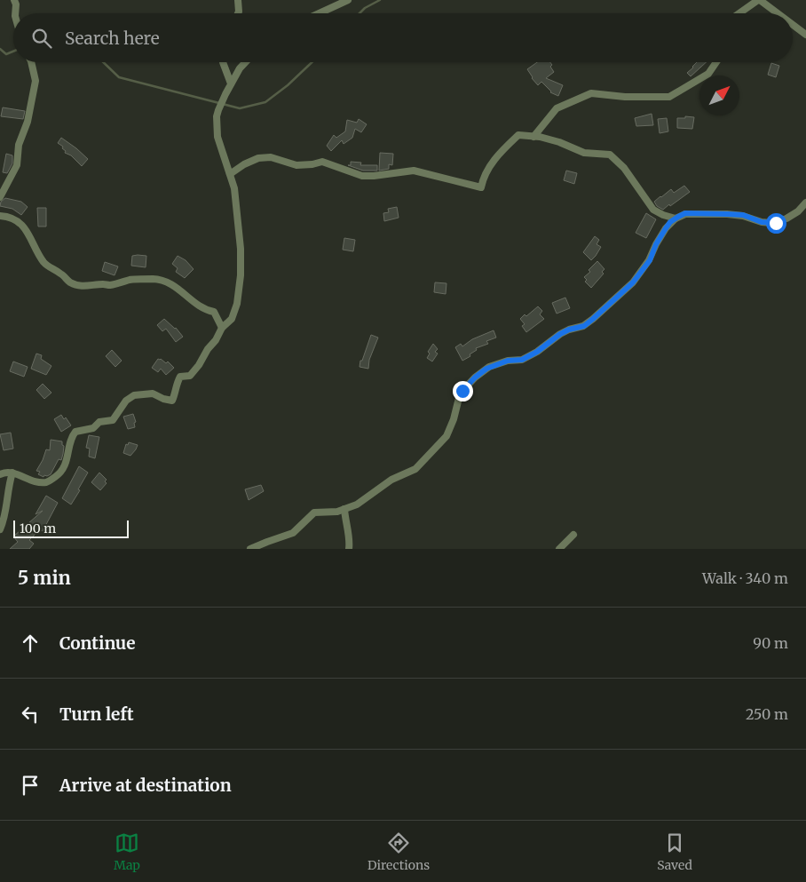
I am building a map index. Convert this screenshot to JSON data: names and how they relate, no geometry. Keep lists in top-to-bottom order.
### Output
{
  "scale_bar": "100 m",
  "north": "top right",
  "page": {
    "search": "Search here",
    "scale": "100 m",
    "heading": ["5 min", "Walk · 340 m"],
    "list": [
      ["Continue", "90 m"],
      ["Turn left", "250 m"],
      "Arrive at destination"
    ],
    "nav": ["Map", "Directions", "Saved"]
  }
}
